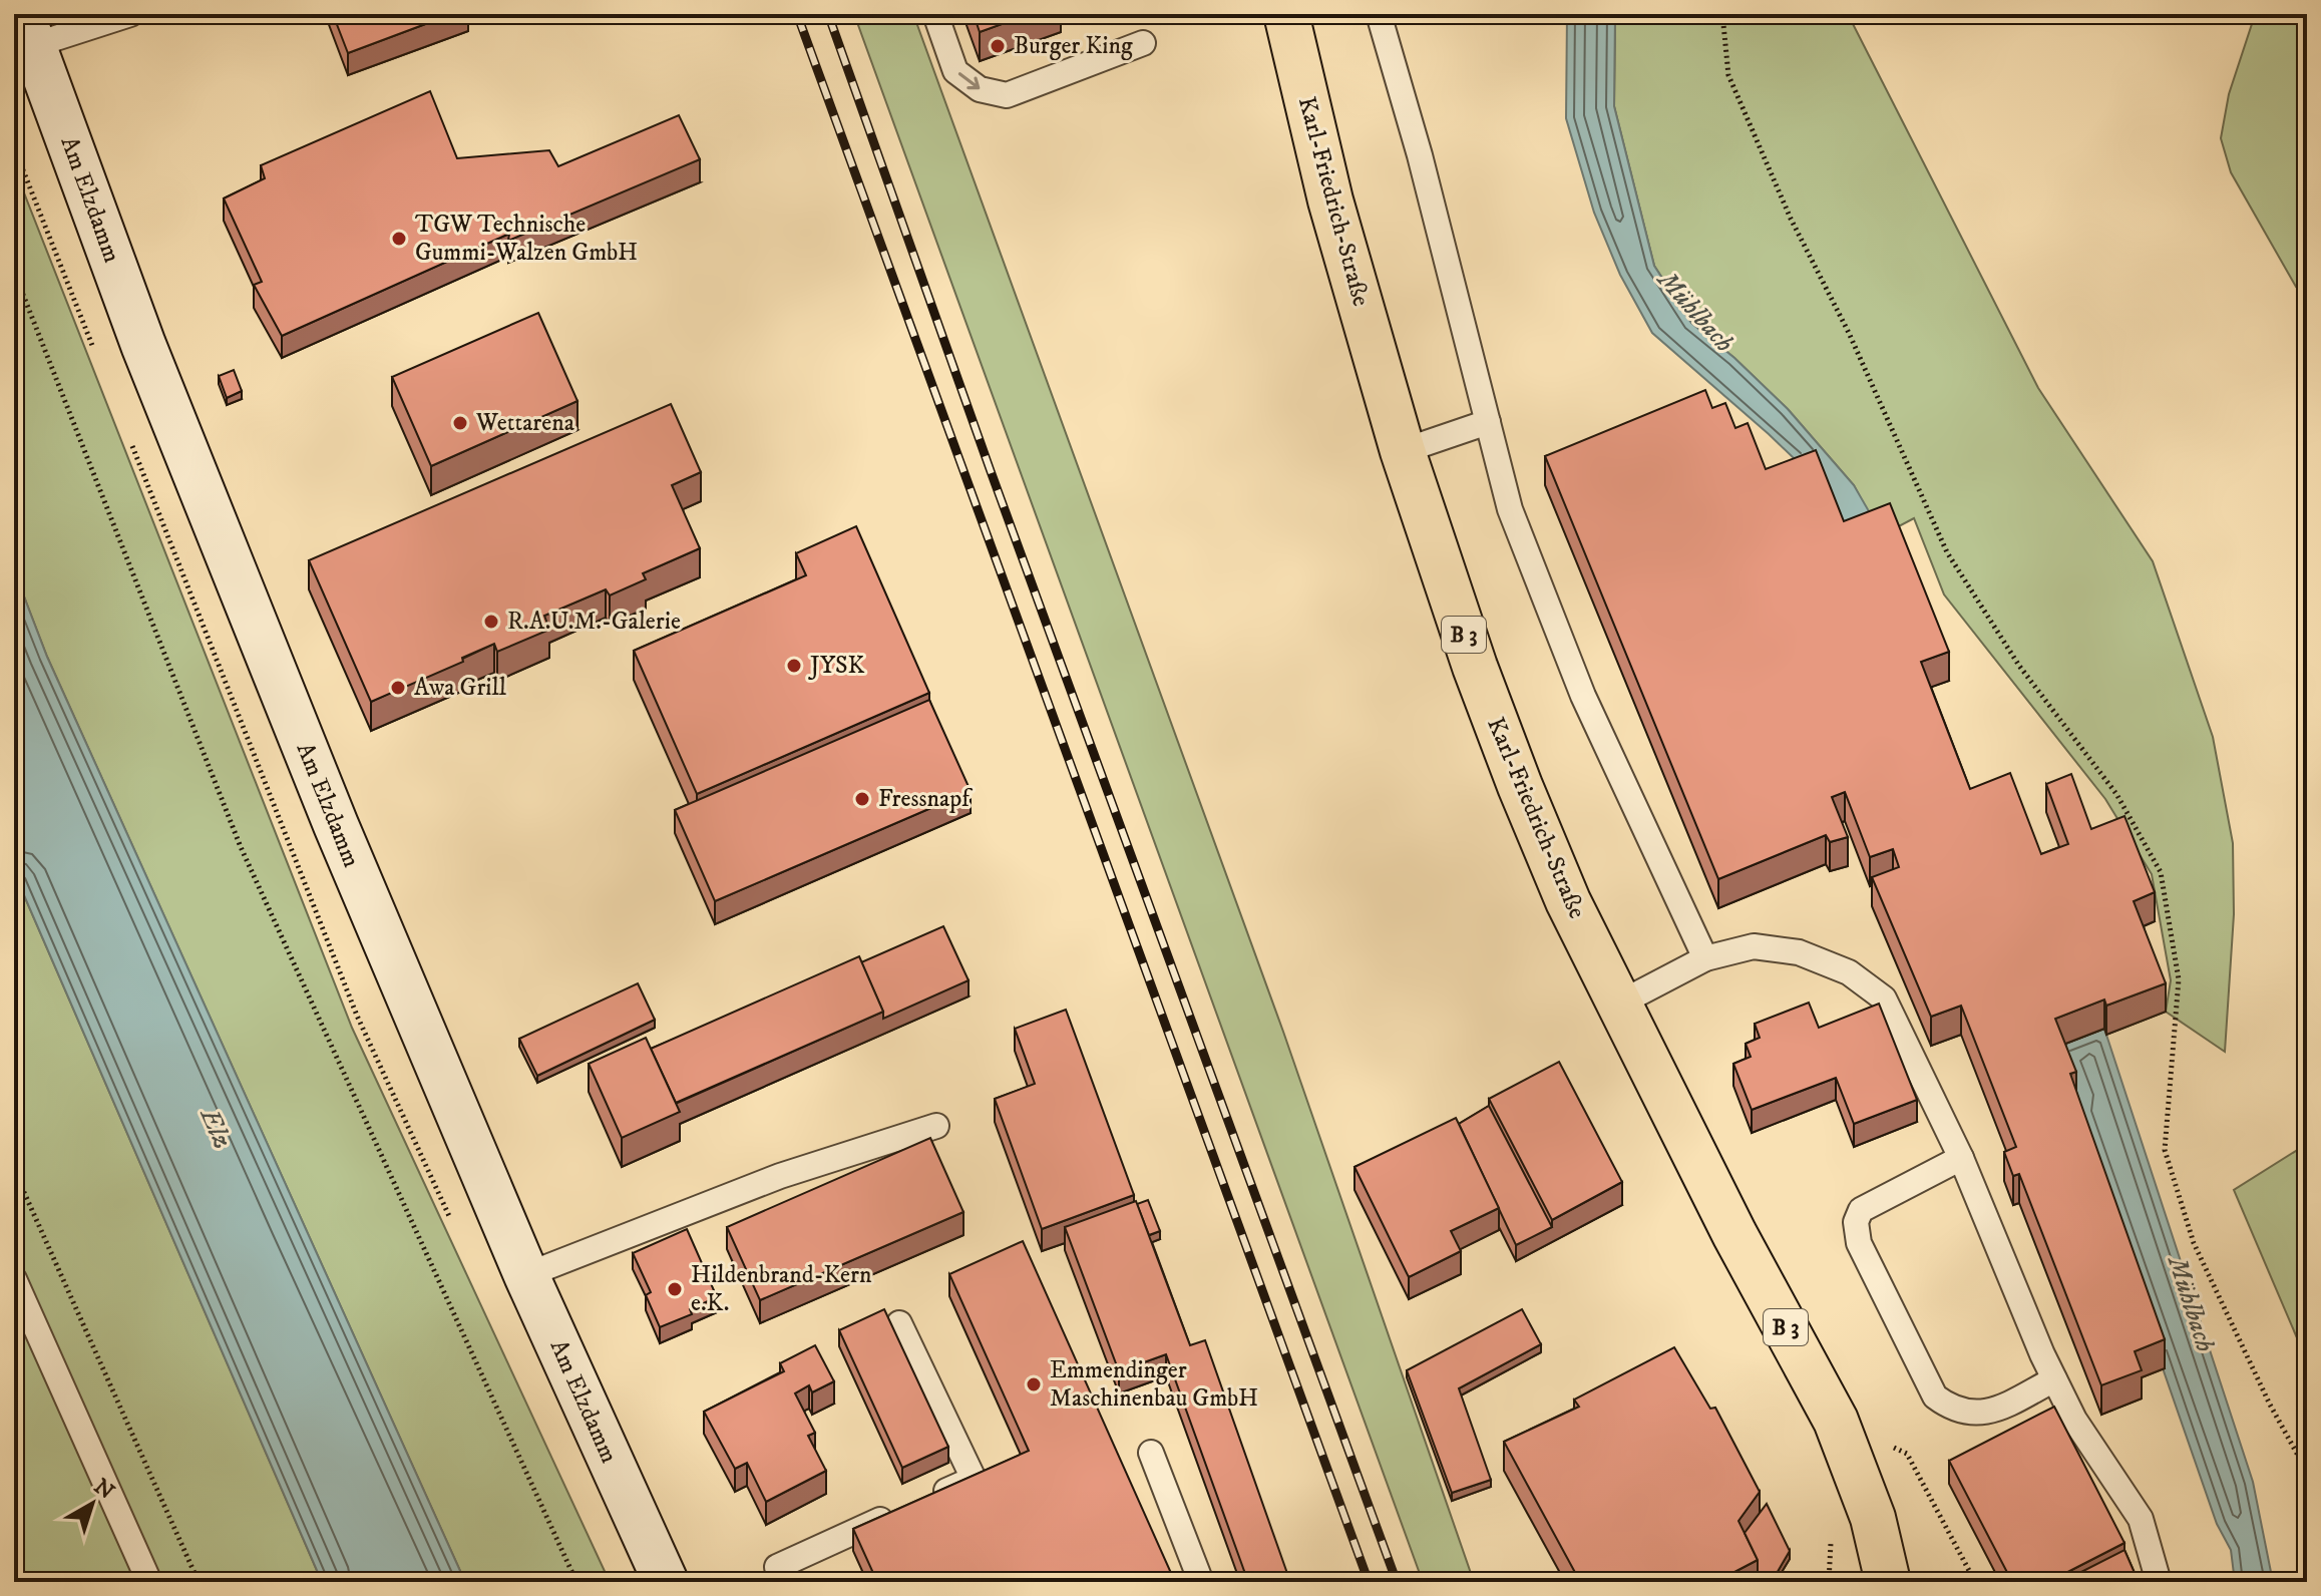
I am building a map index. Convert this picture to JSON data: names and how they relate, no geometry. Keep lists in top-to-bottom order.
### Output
{
  "streets": {
    "main road": ["Karl-Friedrich-Straße", "B 3"],
    "street": ["Am Elzdamm"]
  },
  "water": ["Mühlbach", "Elz"],
  "places": [
    "Burger King",
    "TGW Technische Gummi-Walzen GmbH",
    "Wettarena",
    "R.A.U.M.-Galerie",
    "JYSK",
    "Awa Grill",
    "Fressnapf",
    "Hildenbrand-Kern e.K.",
    "Emmendinger Maschinenbau GmbH"
  ],
  "north": "top right"
}
